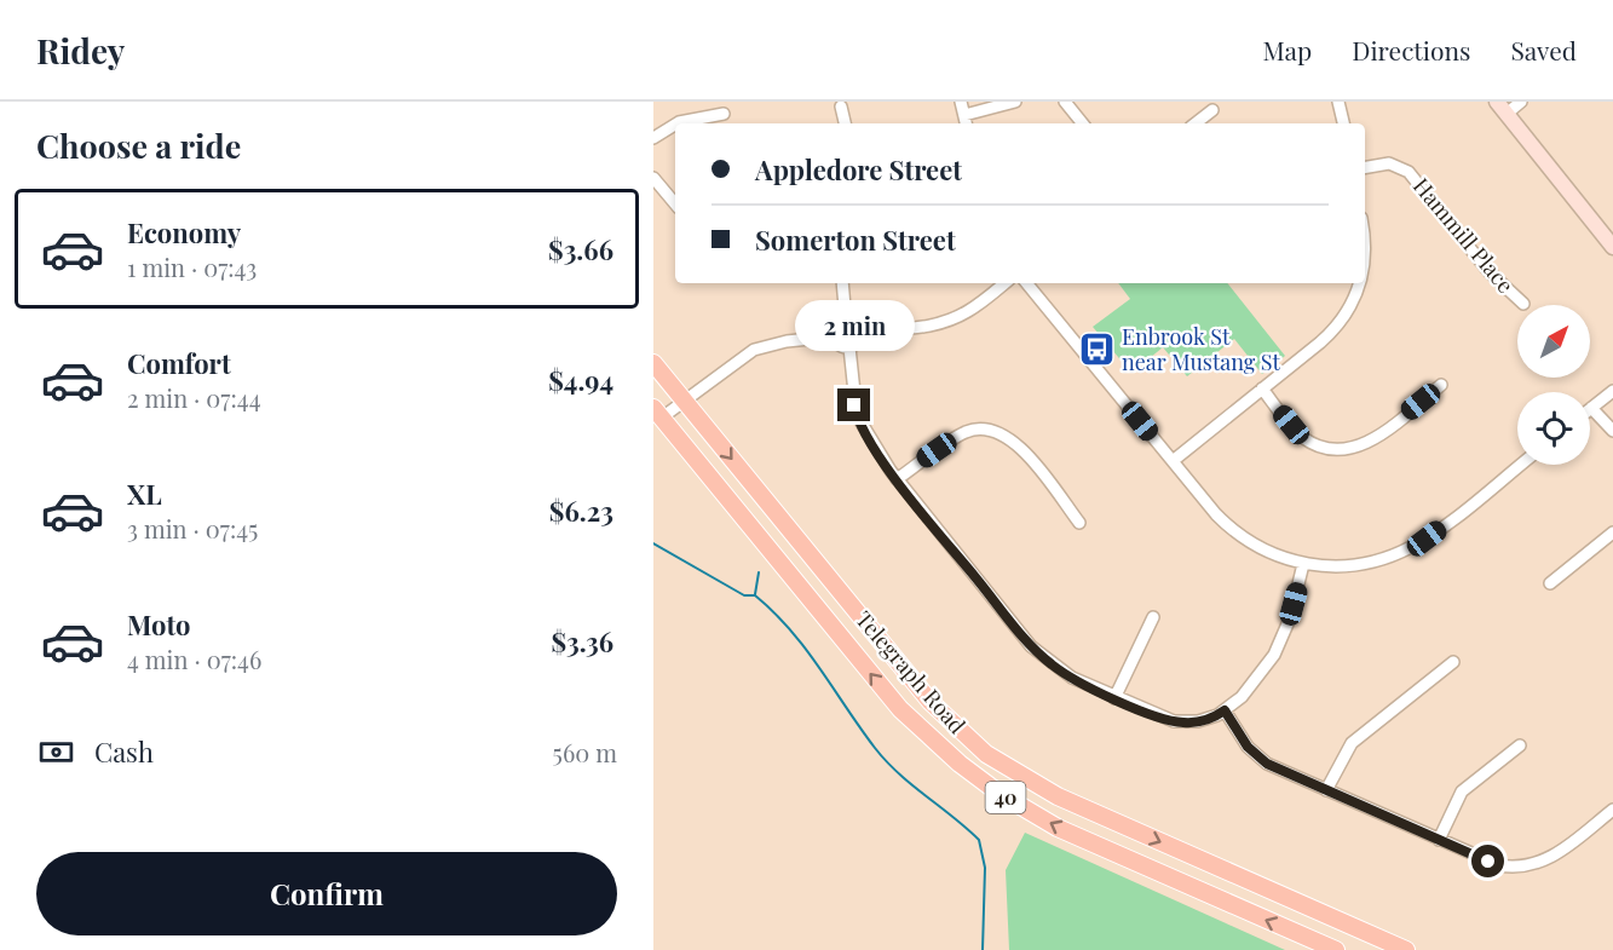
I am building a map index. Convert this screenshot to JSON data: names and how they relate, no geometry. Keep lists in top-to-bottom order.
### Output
{
  "streets": {
    "main road": ["Telegraph Road", "40"],
    "street": ["Hammill Place"]
  },
  "places": {
    "bus stop": ["Enbrook St near Mustang St"]
  },
  "north": "top right",
  "page": {
    "header": "Ridey",
    "nav": ["Map", "Directions", "Saved"],
    "heading": "Choose a ride",
    "banner": ["Appledore Street", "Somerton Street"],
    "list": [
      {
        "name": "Economy",
        "note": "1 min · 07:43",
        "value": "$3.66"
      },
      {
        "name": "Comfort",
        "note": "2 min · 07:44",
        "value": "$4.94"
      },
      {
        "name": "XL",
        "note": "3 min · 07:45",
        "value": "$6.23"
      },
      {
        "name": "Moto",
        "note": "4 min · 07:46",
        "value": "$3.36"
      }
    ],
    "bubble": "2 min",
    "pay": ["Cash", "560 m"],
    "buttons": "Confirm"
  }
}
